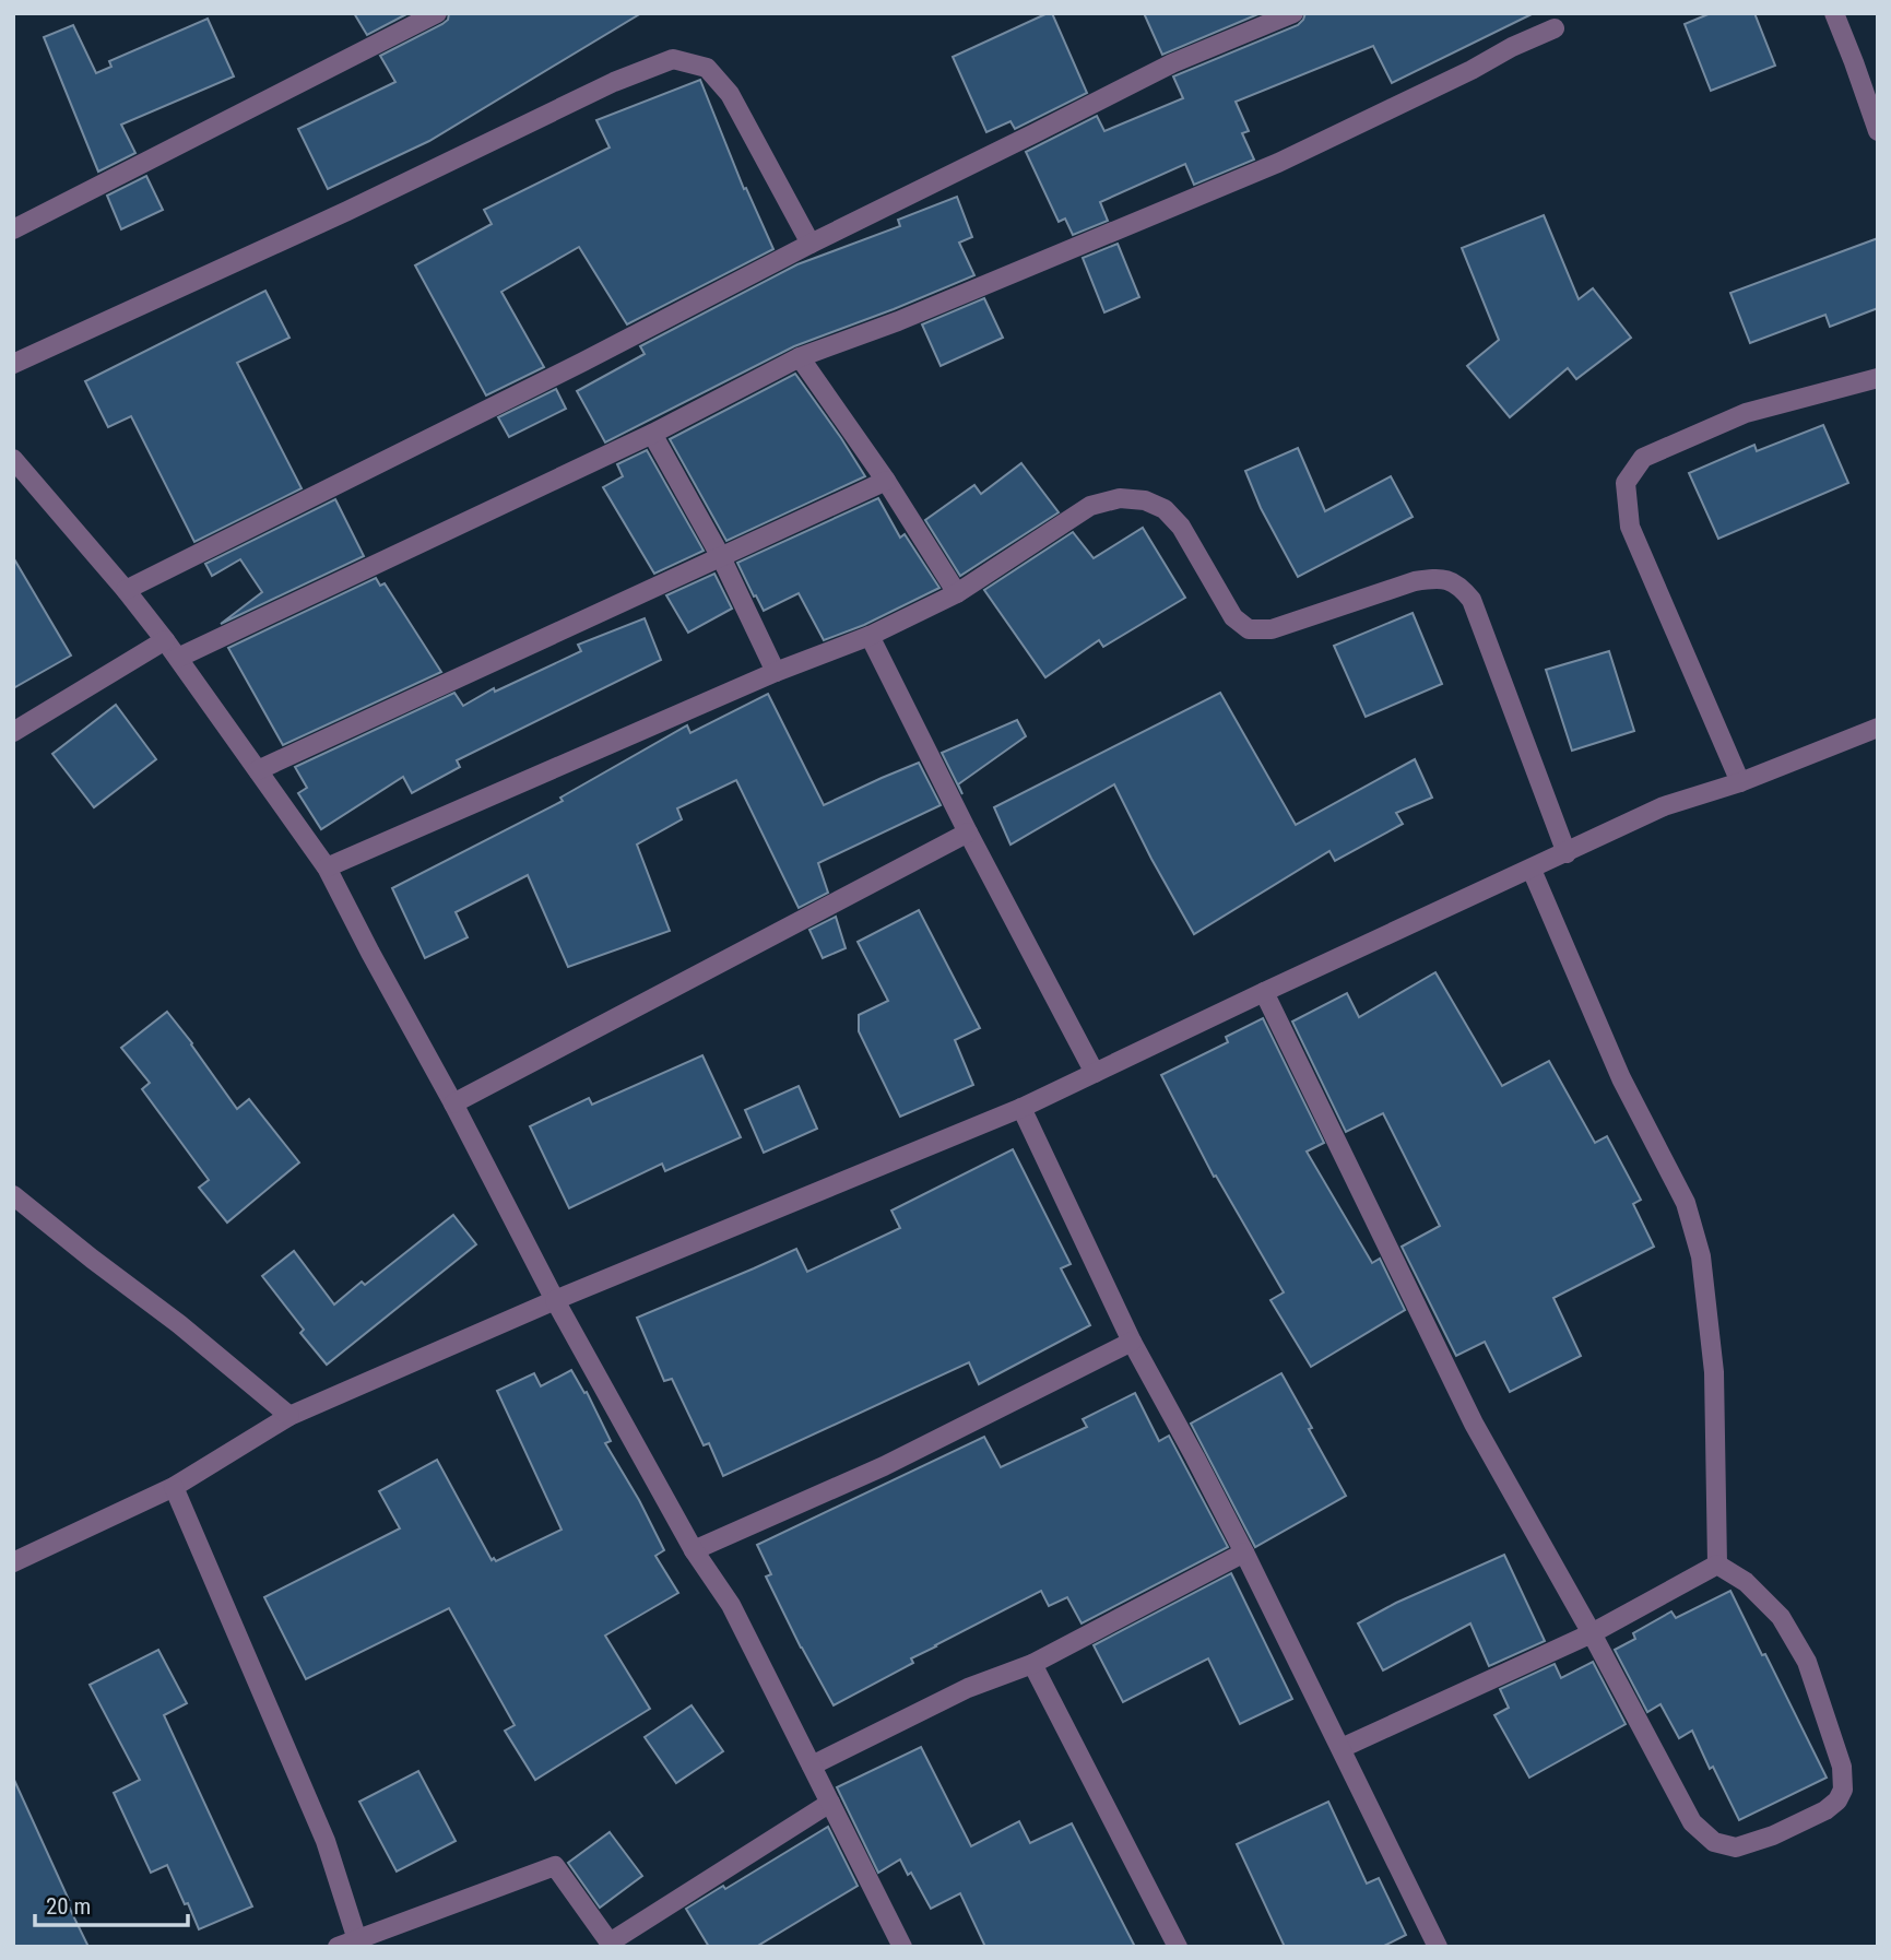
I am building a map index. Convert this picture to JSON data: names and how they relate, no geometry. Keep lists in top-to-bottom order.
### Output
{
  "scale_bar": "20 m"
}
